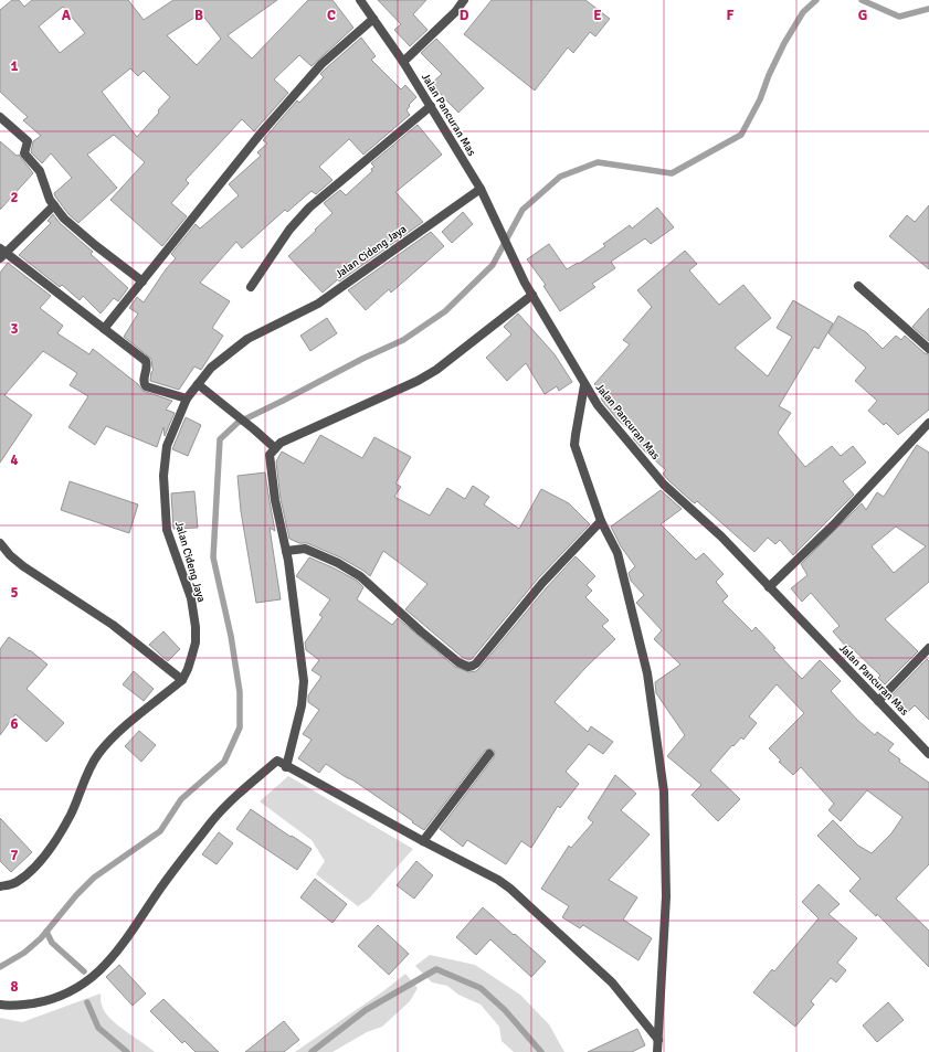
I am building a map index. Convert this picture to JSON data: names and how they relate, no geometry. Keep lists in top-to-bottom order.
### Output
{
  "streets": {
    "street": ["Jalan Pancuran Mas", "Jalan Cideng Jaya"]
  },
  "crossings": [
    ["Jalan Pancuran Mas", "Jalan Cideng Jaya"]
  ],
  "grid": {
    "columns": [
      "A",
      "B",
      "C",
      "D",
      "E",
      "F",
      "G"
    ],
    "rows": [
      "1",
      "2",
      "3",
      "4",
      "5",
      "6",
      "7",
      "8"
    ]
  }
}
